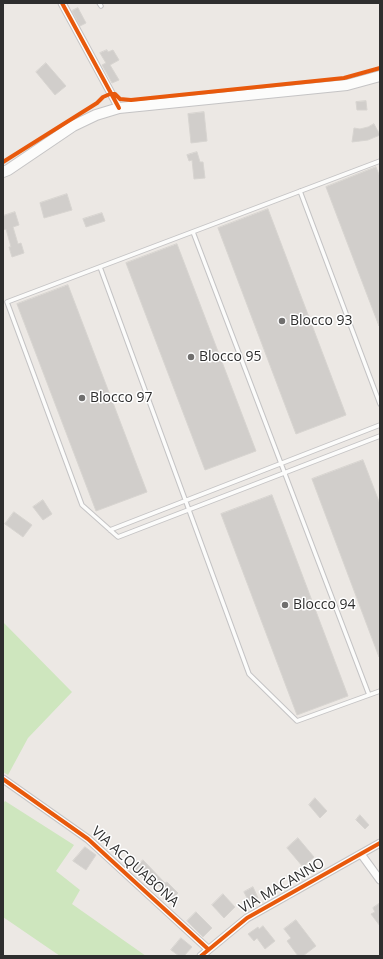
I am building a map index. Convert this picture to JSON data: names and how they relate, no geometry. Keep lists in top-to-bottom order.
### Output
{
  "streets": {
    "street": ["VIA ACQUABONA", "VIA MACANNO"]
  },
  "crossings": [
    ["VIA ACQUABONA", "VIA MACANNO"]
  ],
  "places": [
    "Blocco 93",
    "Blocco 95",
    "Blocco 97",
    "Blocco 94"
  ]
}
